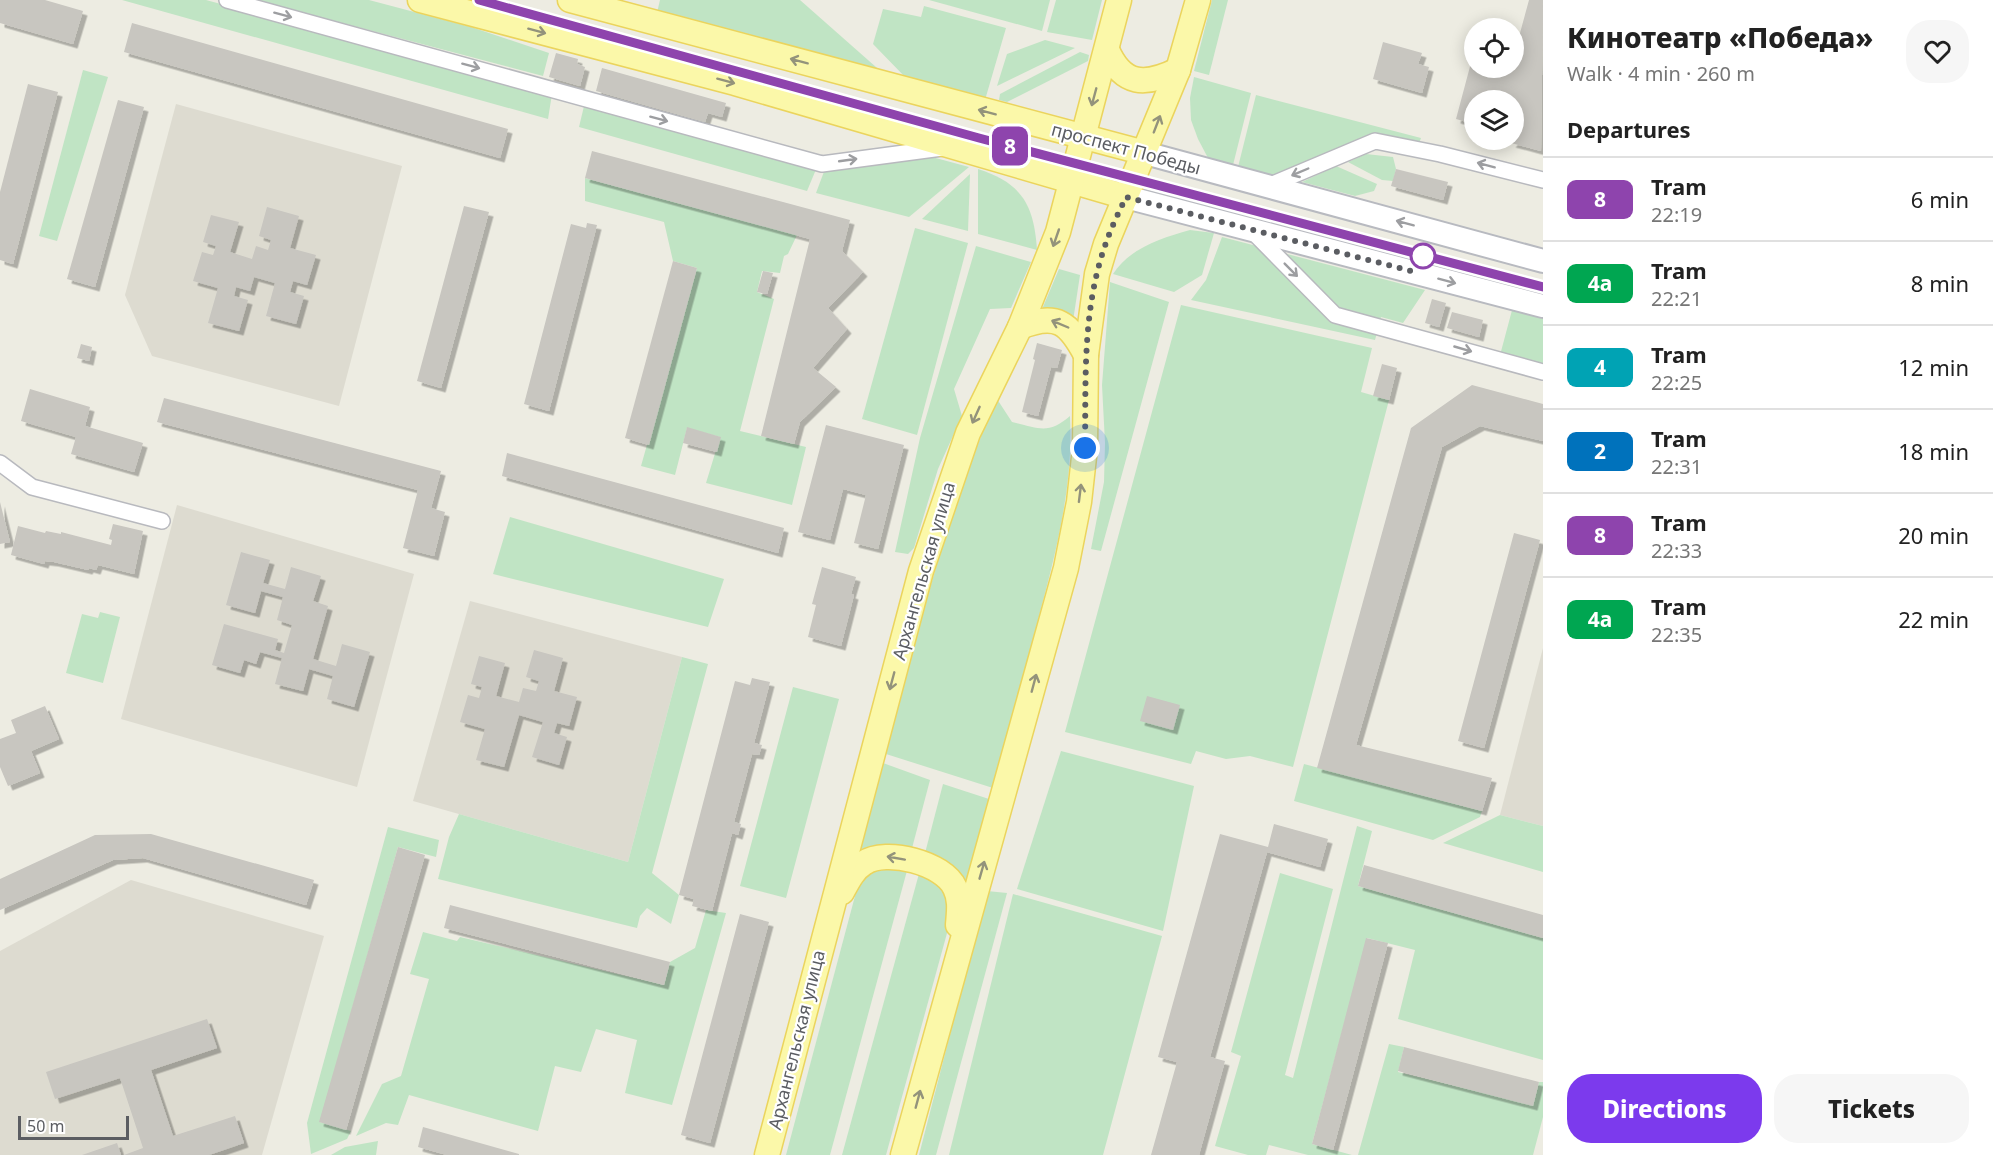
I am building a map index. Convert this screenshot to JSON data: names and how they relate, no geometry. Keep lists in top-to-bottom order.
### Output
{
  "streets": {
    "main road": ["проспект Победы", "Архангельская улица"]
  },
  "crossings": [
    ["проспект Победы", "Архангельская улица"]
  ],
  "lines": ["tram line 8"],
  "scale_bar": "50 m",
  "page": {
    "on_map": "8",
    "heading": [
      ["Кинотеатр «Победа»", "Walk · 4 min · 260 m"],
      "Departures"
    ],
    "list": [
      {
        "mark": "8",
        "name": "Tram",
        "note": "22:19",
        "value": "6 min"
      },
      {
        "mark": "4а",
        "name": "Tram",
        "note": "22:21",
        "value": "8 min"
      },
      {
        "mark": "4",
        "name": "Tram",
        "note": "22:25",
        "value": "12 min"
      },
      {
        "mark": "2",
        "name": "Tram",
        "note": "22:31",
        "value": "18 min"
      },
      {
        "mark": "8",
        "name": "Tram",
        "note": "22:33",
        "value": "20 min"
      },
      {
        "mark": "4а",
        "name": "Tram",
        "note": "22:35",
        "value": "22 min"
      }
    ],
    "buttons": ["Directions", "Tickets"],
    "scale": "50 m"
  }
}
